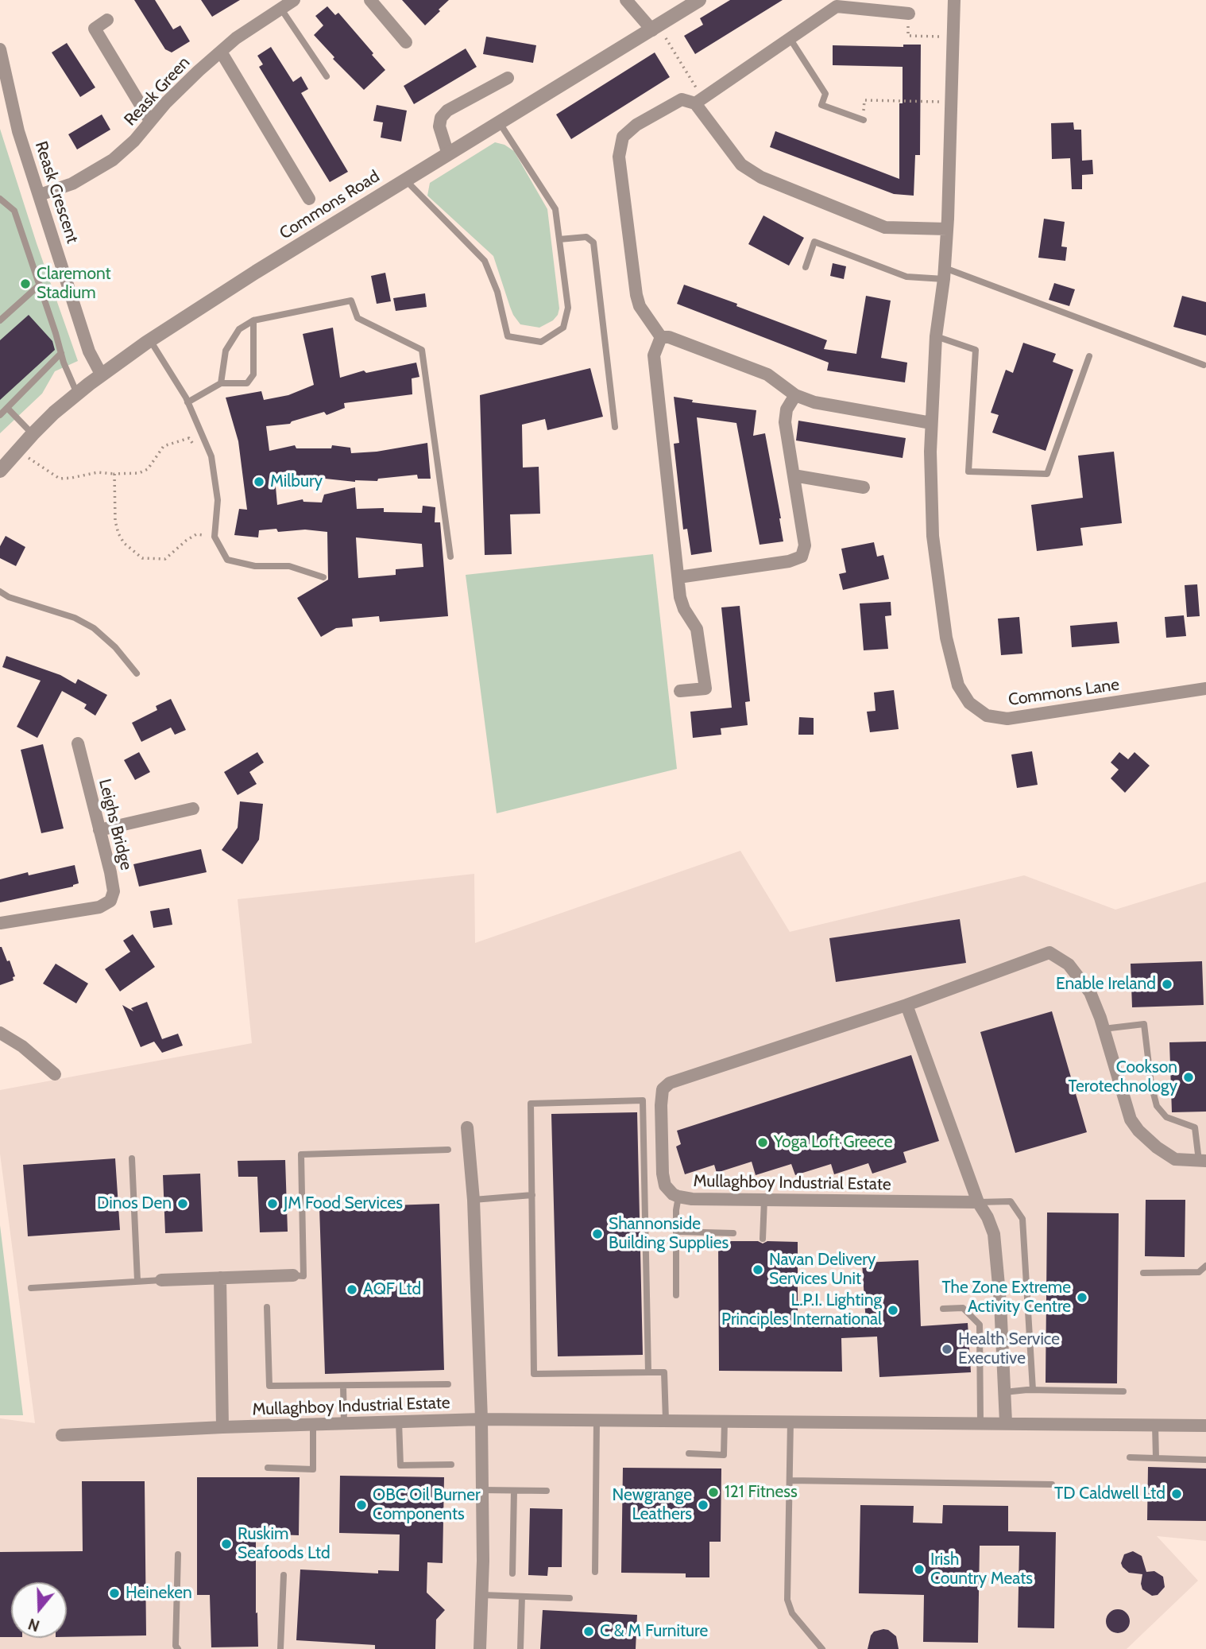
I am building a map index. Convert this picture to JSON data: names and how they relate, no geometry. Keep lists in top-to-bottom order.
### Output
{
  "streets": {
    "street": [
      "Reask Green",
      "Reask Crescent",
      "Commons Road",
      "Commons Lane",
      "Leighs Bridge",
      "Mullaghboy Industrial Estate"
    ]
  },
  "crossings": [
    ["Reask Green", "Reask Crescent"],
    ["Reask Crescent", "Commons Road"]
  ],
  "places": [
    "Claremont Stadium",
    "Milbury",
    "Enable Ireland",
    "Cookson Terotechnology",
    "Yoga Loft Greece",
    "Dinos Den",
    "JM Food Services",
    "Shannonside Building Supplies",
    "Navan Delivery Services Unit",
    "AQF Ltd",
    "The Zone Extreme Activity Centre",
    "L.P.I. Lighting Principles International",
    "Health Service Executive",
    "121 Fitness",
    "TD Caldwell Ltd",
    "OBC Oil Burner Components",
    "Newgrange Leathers",
    "Ruskim Seafoods Ltd",
    "Irish Country Meats",
    "Heineken",
    "C & M Furniture"
  ],
  "north": "bottom"
}
